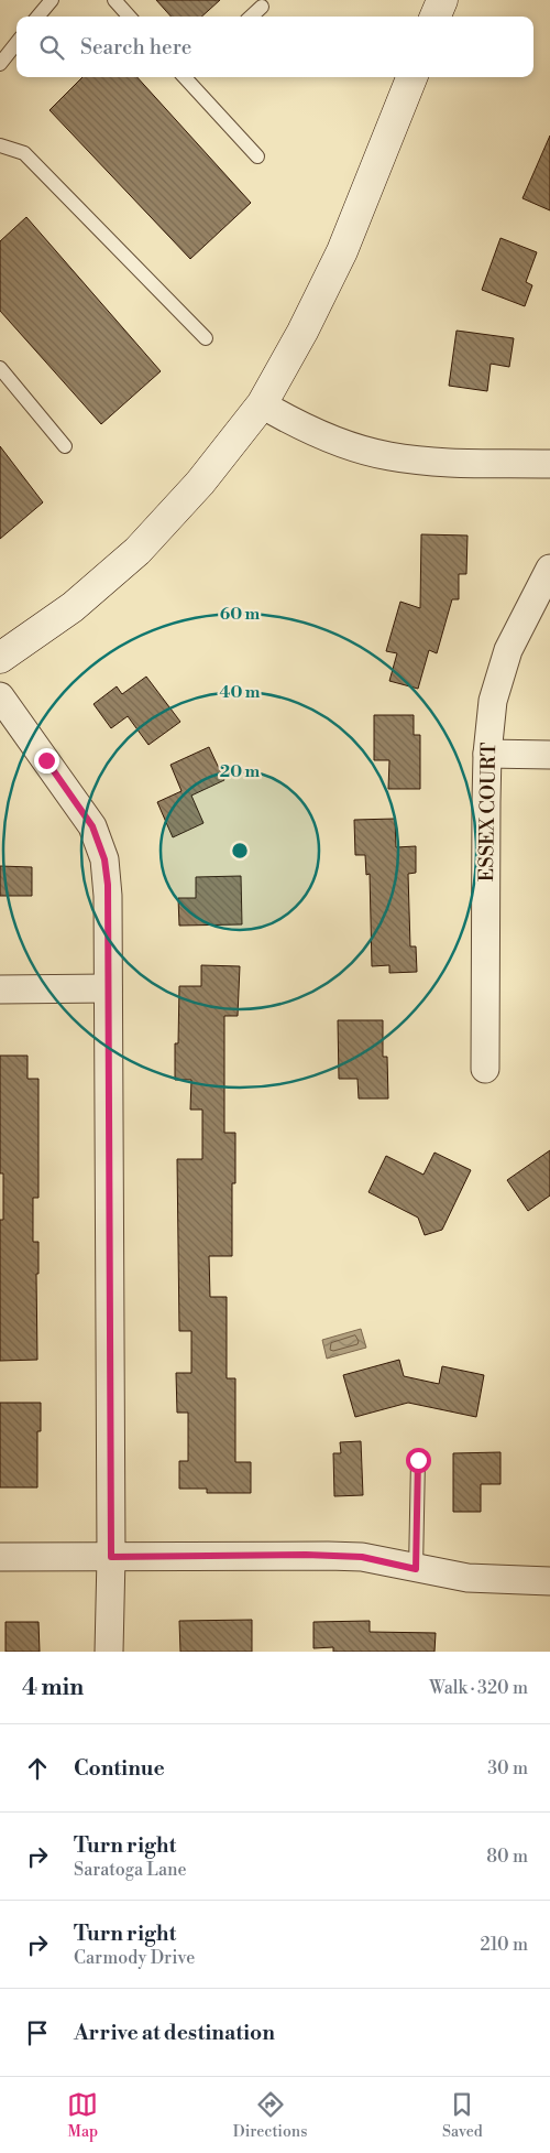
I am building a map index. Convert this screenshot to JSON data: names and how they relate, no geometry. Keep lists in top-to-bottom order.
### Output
{
  "streets": {
    "street": ["ESSEX COURT"]
  },
  "page": {
    "search": "Search here",
    "heading": ["4 min", "Walk · 320 m"],
    "list": [
      ["Continue", "30 m"],
      ["Turn right", "Saratoga Lane", "80 m"],
      ["Turn right", "Carmody Drive", "210 m"],
      "Arrive at destination"
    ],
    "nav": ["Map", "Directions", "Saved"]
  },
  "rings": ["60 m", "40 m", "20 m"]
}
